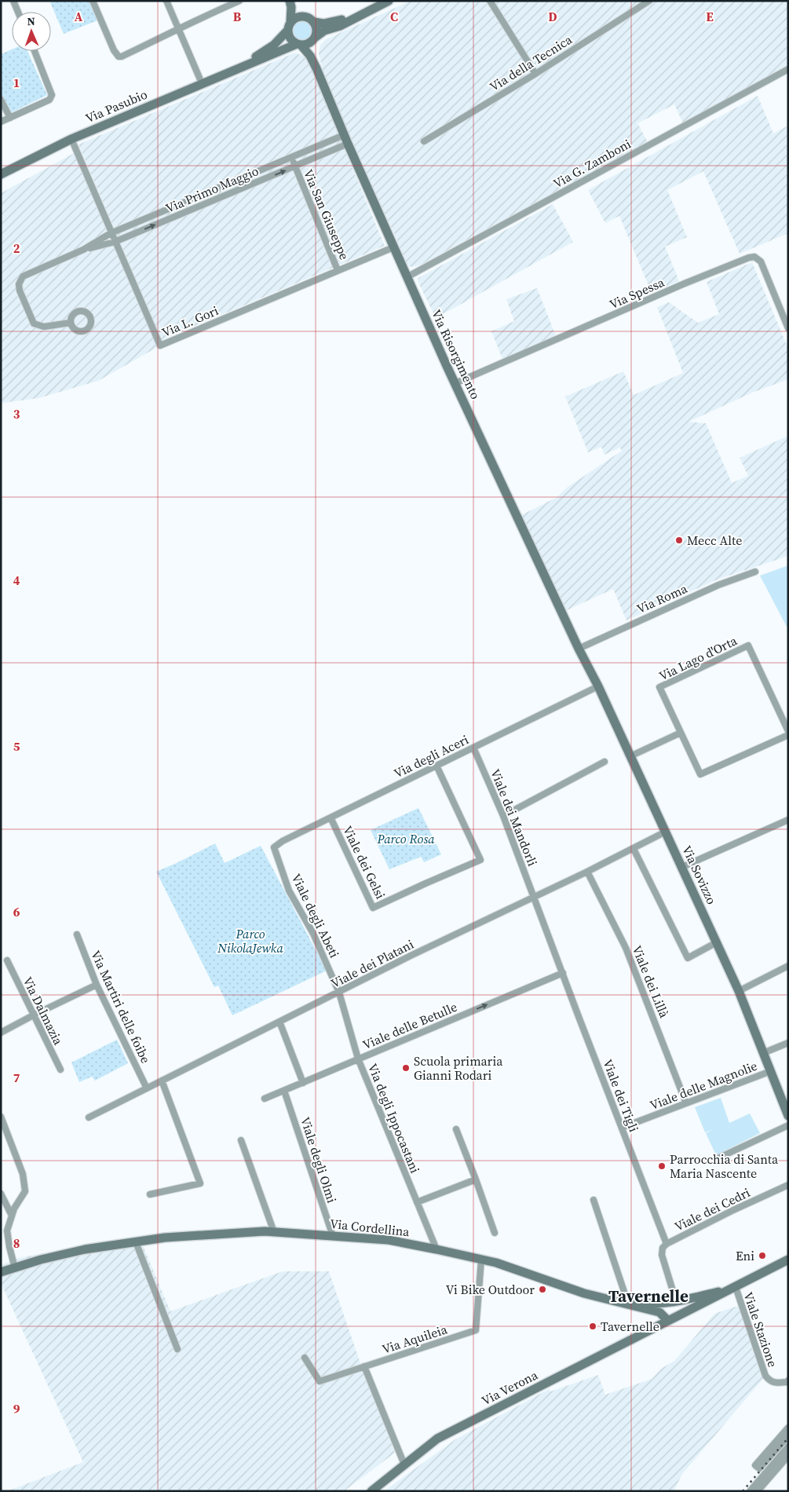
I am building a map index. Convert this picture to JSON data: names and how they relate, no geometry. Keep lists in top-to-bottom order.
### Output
{
  "streets": {
    "street": [
      "Via della Tecnica",
      "Via Pasubio",
      "Via G. Zamboni",
      "Via Primo Maggio",
      "Via San Giuseppe",
      "Via Spessa",
      "Via L. Gori",
      "Via Risorgimento",
      "Via Roma",
      "Via Lago d'Orta",
      "Via degli Aceri",
      "Viale dei Mandorli",
      "Viale dei Gelsi",
      "Via Sovizzo",
      "Viale degli Abeti",
      "Viale dei Platani",
      "Viale dei Lillà",
      "Via Martiri delle foibe",
      "Via Dalmazia",
      "Viale delle Betulle",
      "Viale delle Magnolie",
      "Viale dei Tigli",
      "Via degli Ippocastani",
      "Viale degli Olmi",
      "Viale dei Cedri",
      "Via Cordellina",
      "Viale Stazione",
      "Via Aquileia",
      "Via Verona"
    ]
  },
  "crossings": [
    ["Via Pasubio", "Via L. Gori"],
    ["Via G. Zamboni", "Via Risorgimento"],
    ["Via Primo Maggio", "Via San Giuseppe"],
    ["Via Primo Maggio", "Via L. Gori"],
    ["Via Primo Maggio", "Via Risorgimento"],
    ["Via San Giuseppe", "Via L. Gori"],
    ["Via Spessa", "Via Risorgimento"],
    ["Via L. Gori", "Via Risorgimento"],
    ["Via Risorgimento", "Via Roma"],
    ["Via Risorgimento", "Via Sovizzo"],
    ["Via Roma", "Via Sovizzo"],
    ["Via degli Aceri", "Viale dei Mandorli"],
    ["Via degli Aceri", "Viale dei Gelsi"],
    ["Via degli Aceri", "Via Sovizzo"],
    ["Via degli Aceri", "Viale degli Abeti"],
    ["Viale dei Mandorli", "Viale dei Platani"],
    ["Viale dei Mandorli", "Viale dei Tigli"],
    ["Via Sovizzo", "Viale dei Platani"],
    ["Via Sovizzo", "Viale delle Magnolie"],
    ["Viale degli Abeti", "Viale dei Platani"],
    ["Viale degli Abeti", "Via degli Ippocastani"],
    ["Viale dei Platani", "Viale dei Lillà"],
    ["Viale dei Platani", "Via Martiri delle foibe"],
    ["Viale dei Platani", "Viale dei Tigli"],
    ["Viale dei Platani", "Via degli Ippocastani"],
    ["Viale dei Lillà", "Viale delle Magnolie"],
    ["Viale delle Betulle", "Viale dei Tigli"],
    ["Viale delle Betulle", "Via degli Ippocastani"],
    ["Viale delle Betulle", "Viale degli Olmi"],
    ["Viale delle Magnolie", "Viale dei Tigli"],
    ["Viale dei Tigli", "Viale dei Cedri"],
    ["Via degli Ippocastani", "Via Cordellina"],
    ["Viale degli Olmi", "Via Cordellina"],
    ["Via Cordellina", "Viale Stazione"],
    ["Via Cordellina", "Via Aquileia"],
    ["Via Cordellina", "Via Verona"],
    ["Viale Stazione", "Via Verona"]
  ],
  "one_way": ["Viale delle Betulle"],
  "districts": ["Tavernelle"],
  "parks": ["Parco Rosa", "Parco NikolaJewka"],
  "places": [
    "Mecc Alte",
    "Scuola primaria Gianni Rodari",
    "Parrocchia di Santa Maria Nascente",
    "Eni",
    "Vi Bike Outdoor",
    "Tavernelle"
  ],
  "north": "top",
  "grid": {
    "columns": [
      "A",
      "B",
      "C",
      "D",
      "E"
    ],
    "rows": [
      "1",
      "2",
      "3",
      "4",
      "5",
      "6",
      "7",
      "8",
      "9"
    ]
  }
}
